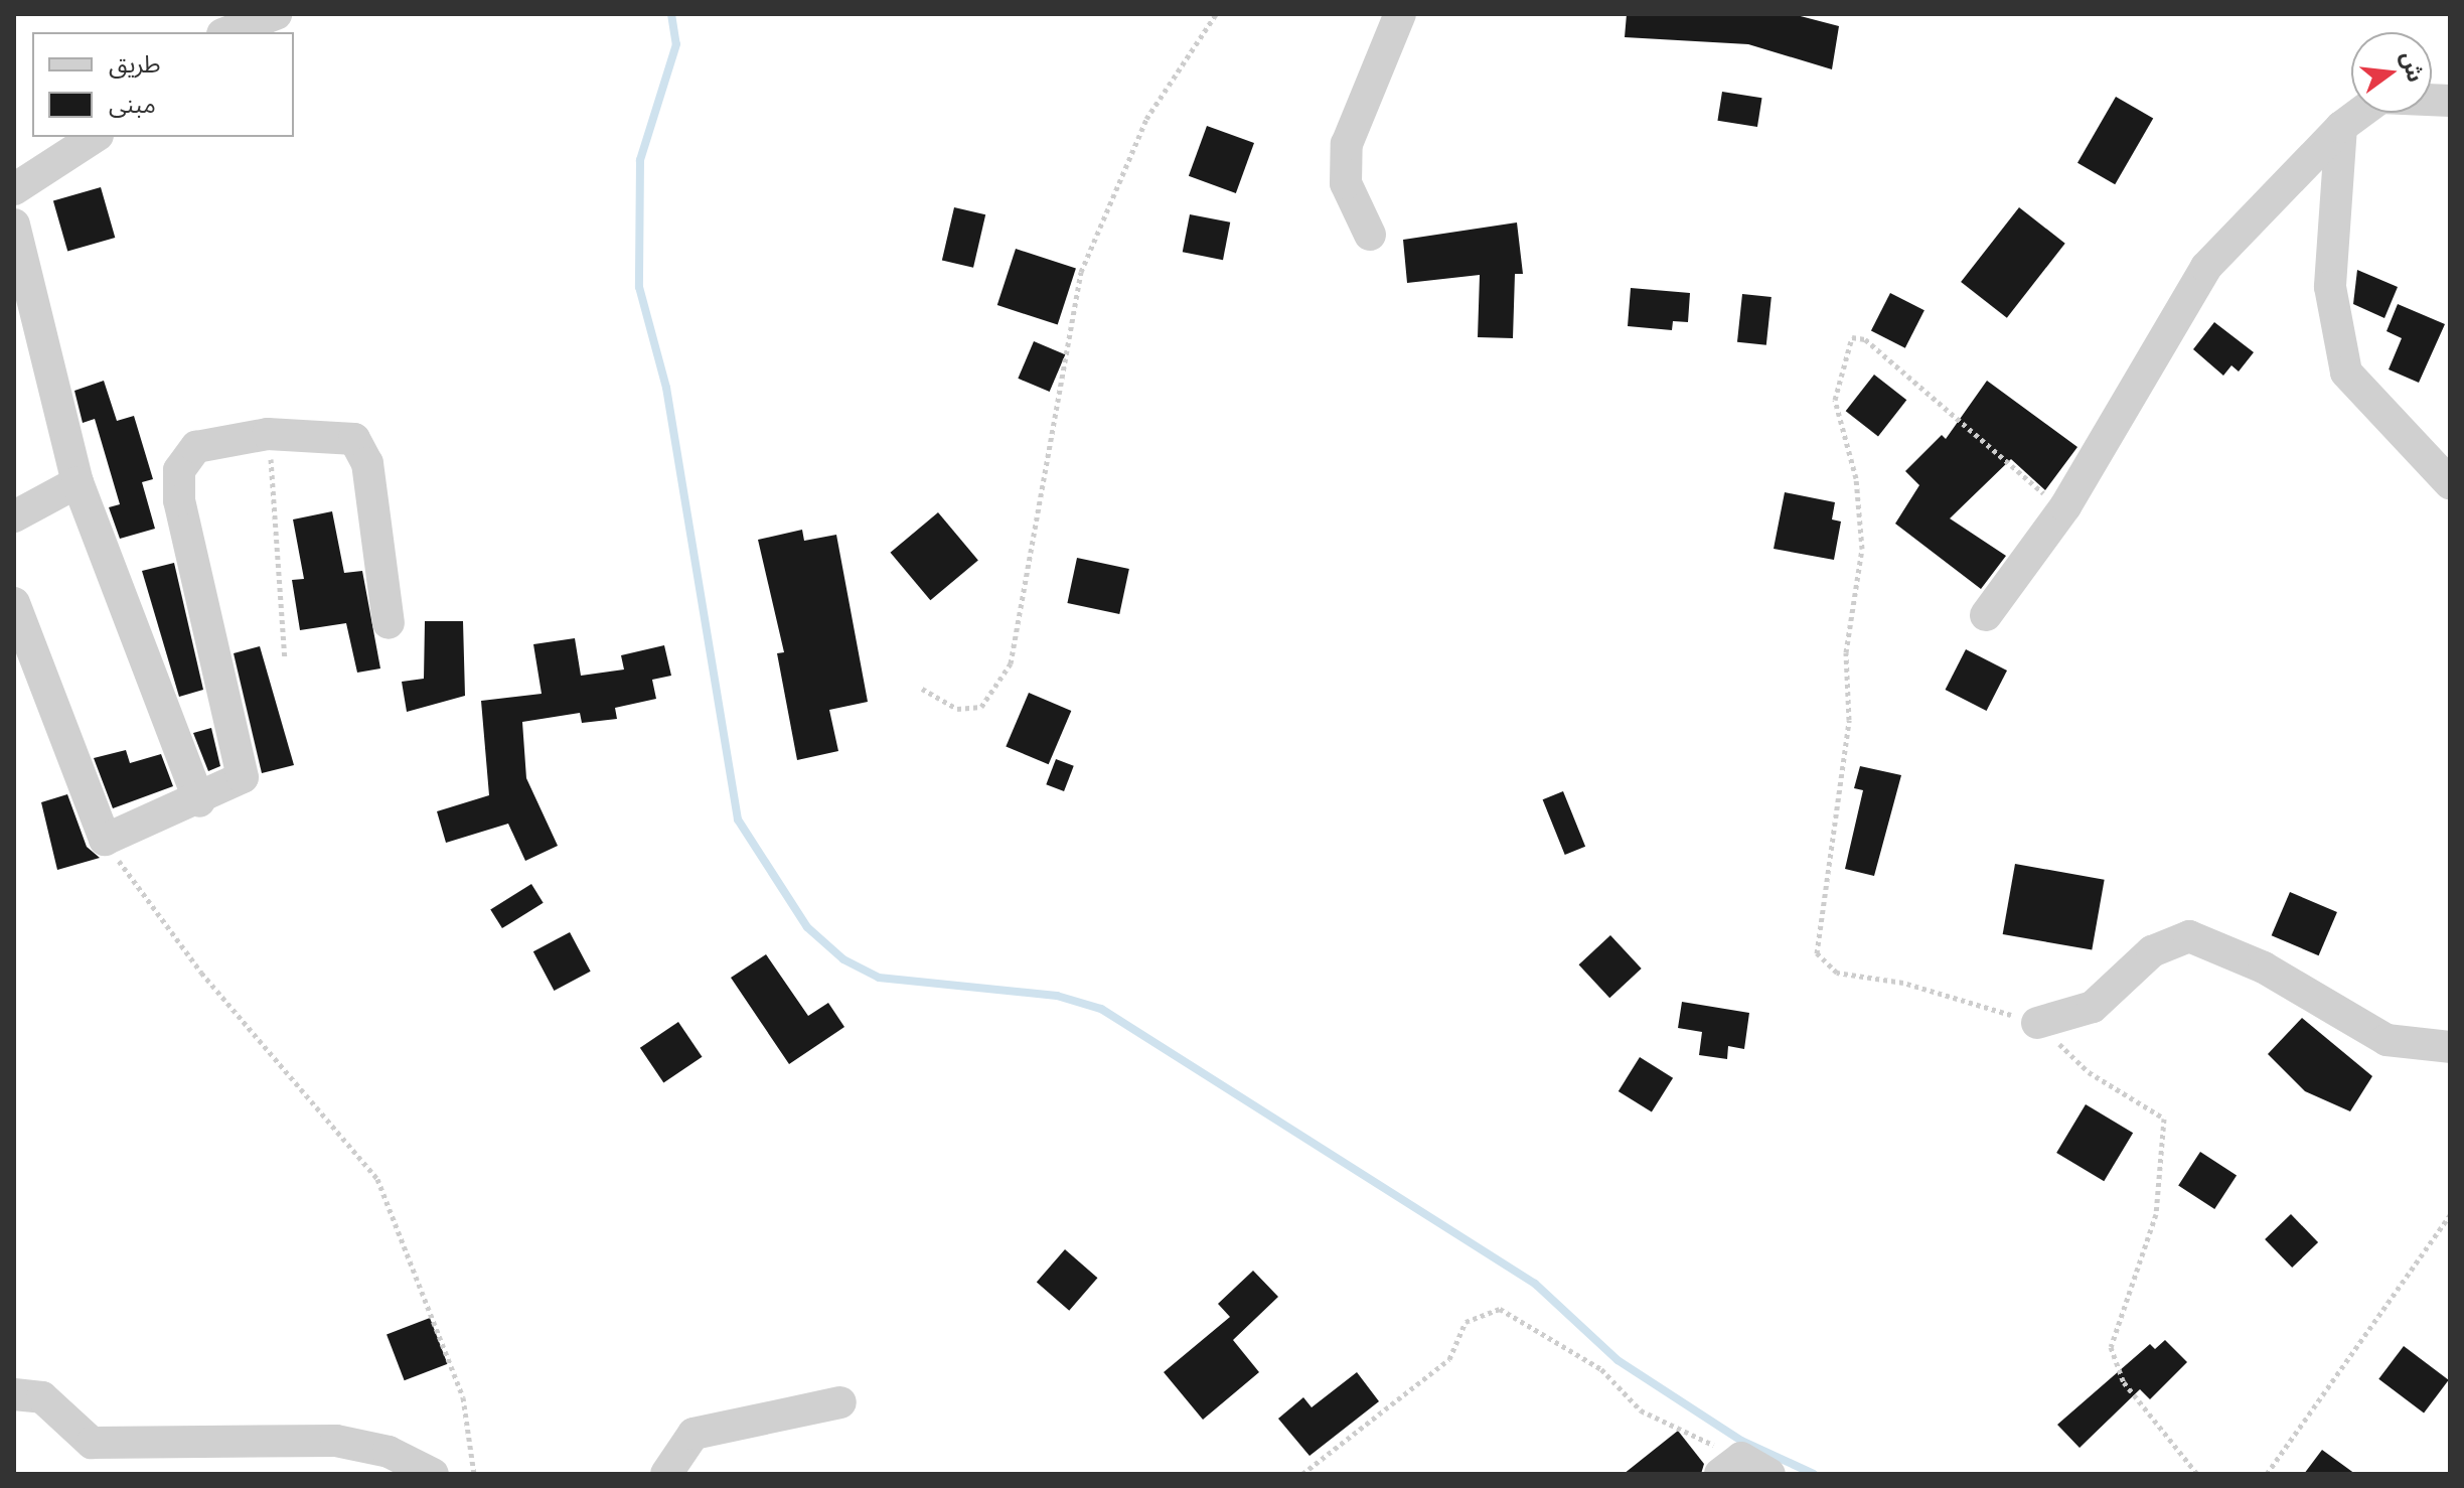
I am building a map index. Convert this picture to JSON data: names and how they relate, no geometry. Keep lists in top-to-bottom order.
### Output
{
  "legend": ["طريق", "مبنى"],
  "north": "right"
}
